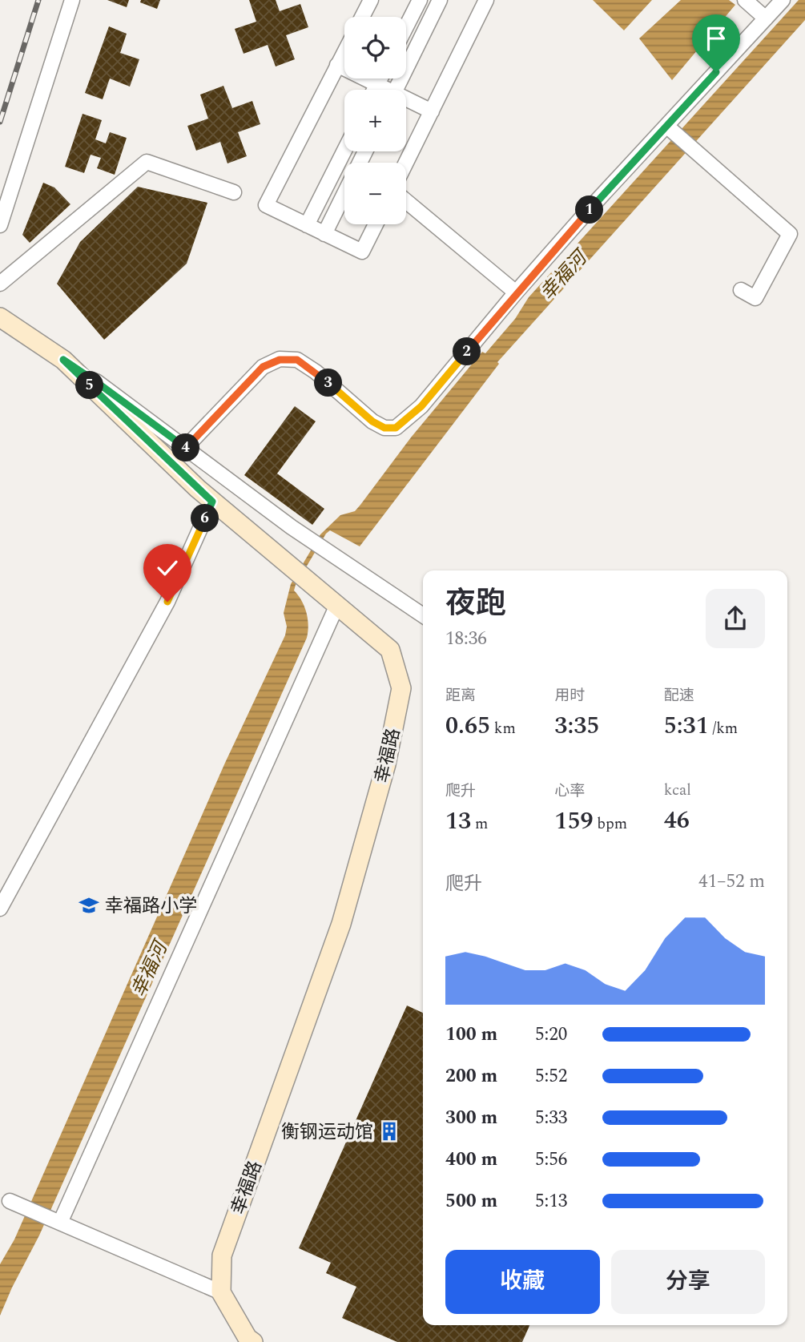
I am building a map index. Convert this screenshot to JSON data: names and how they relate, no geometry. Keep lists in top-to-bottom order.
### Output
{
  "streets": {
    "street": ["幸福路"]
  },
  "water": ["幸福河"],
  "places": {
    "school or university": ["幸福路小学"],
    "building": ["衡钢运动馆"]
  },
  "page": {
    "map_buttons": ["+", "−"],
    "pins": [
      "1",
      "2",
      "3",
      "5",
      "4",
      "6"
    ],
    "heading": ["夜跑", "18:36"],
    "stats": [
      ["距离", "0.65 km"],
      ["用时", "3:35"],
      ["配速", "5:31 /km"],
      ["爬升", "13 m"],
      ["心率", "159 bpm"],
      ["kcal", "46"]
    ],
    "chart": ["爬升", "41–52 m"],
    "list": [
      {
        "name": "100 m",
        "note": "5:20"
      },
      {
        "name": "200 m",
        "note": "5:52"
      },
      {
        "name": "300 m",
        "note": "5:33"
      },
      {
        "name": "400 m",
        "note": "5:56"
      },
      {
        "name": "500 m",
        "note": "5:13"
      }
    ],
    "buttons": ["收藏", "分享"]
  }
}
